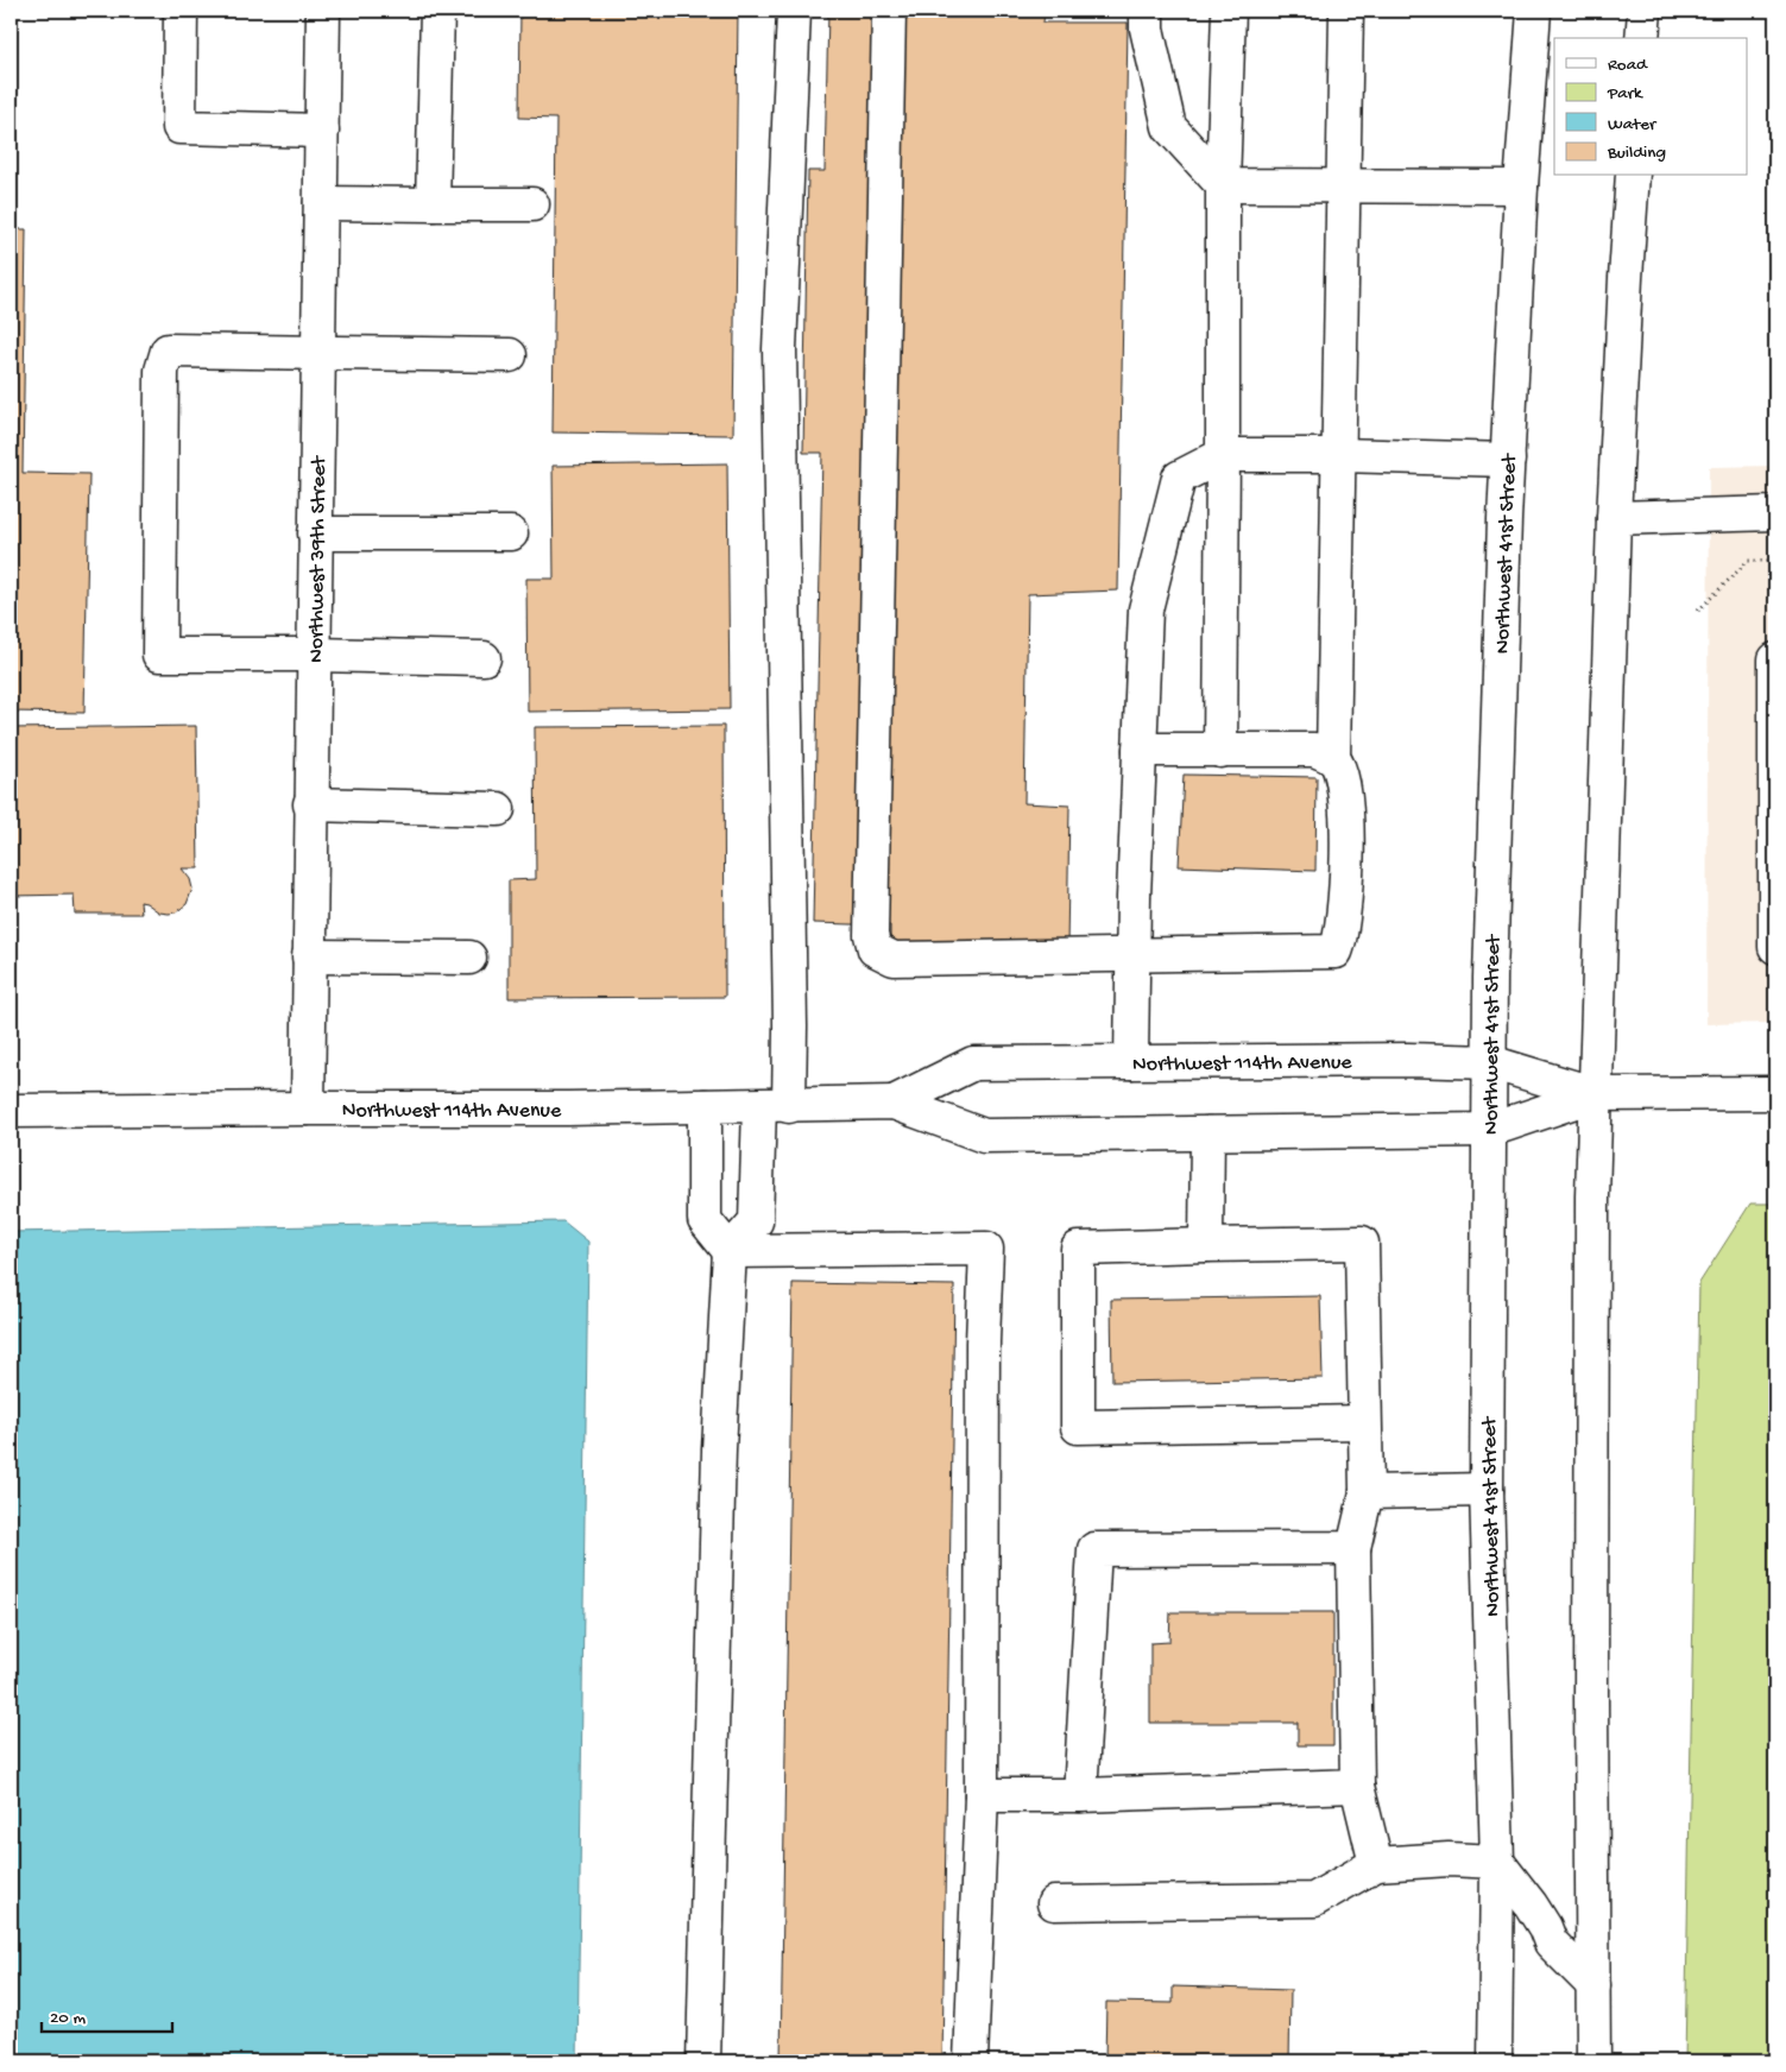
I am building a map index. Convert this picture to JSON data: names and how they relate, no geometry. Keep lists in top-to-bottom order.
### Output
{
  "streets": {
    "main road": ["Northwest 41st Street", "Northwest 39th Street", "Northwest 114th Avenue"]
  },
  "crossings": [
    ["Northwest 41st Street", "Northwest 114th Avenue"],
    ["Northwest 39th Street", "Northwest 114th Avenue"]
  ],
  "legend": [
    "Road",
    "Park",
    "Water",
    "Building"
  ],
  "scale_bar": "20 m"
}
